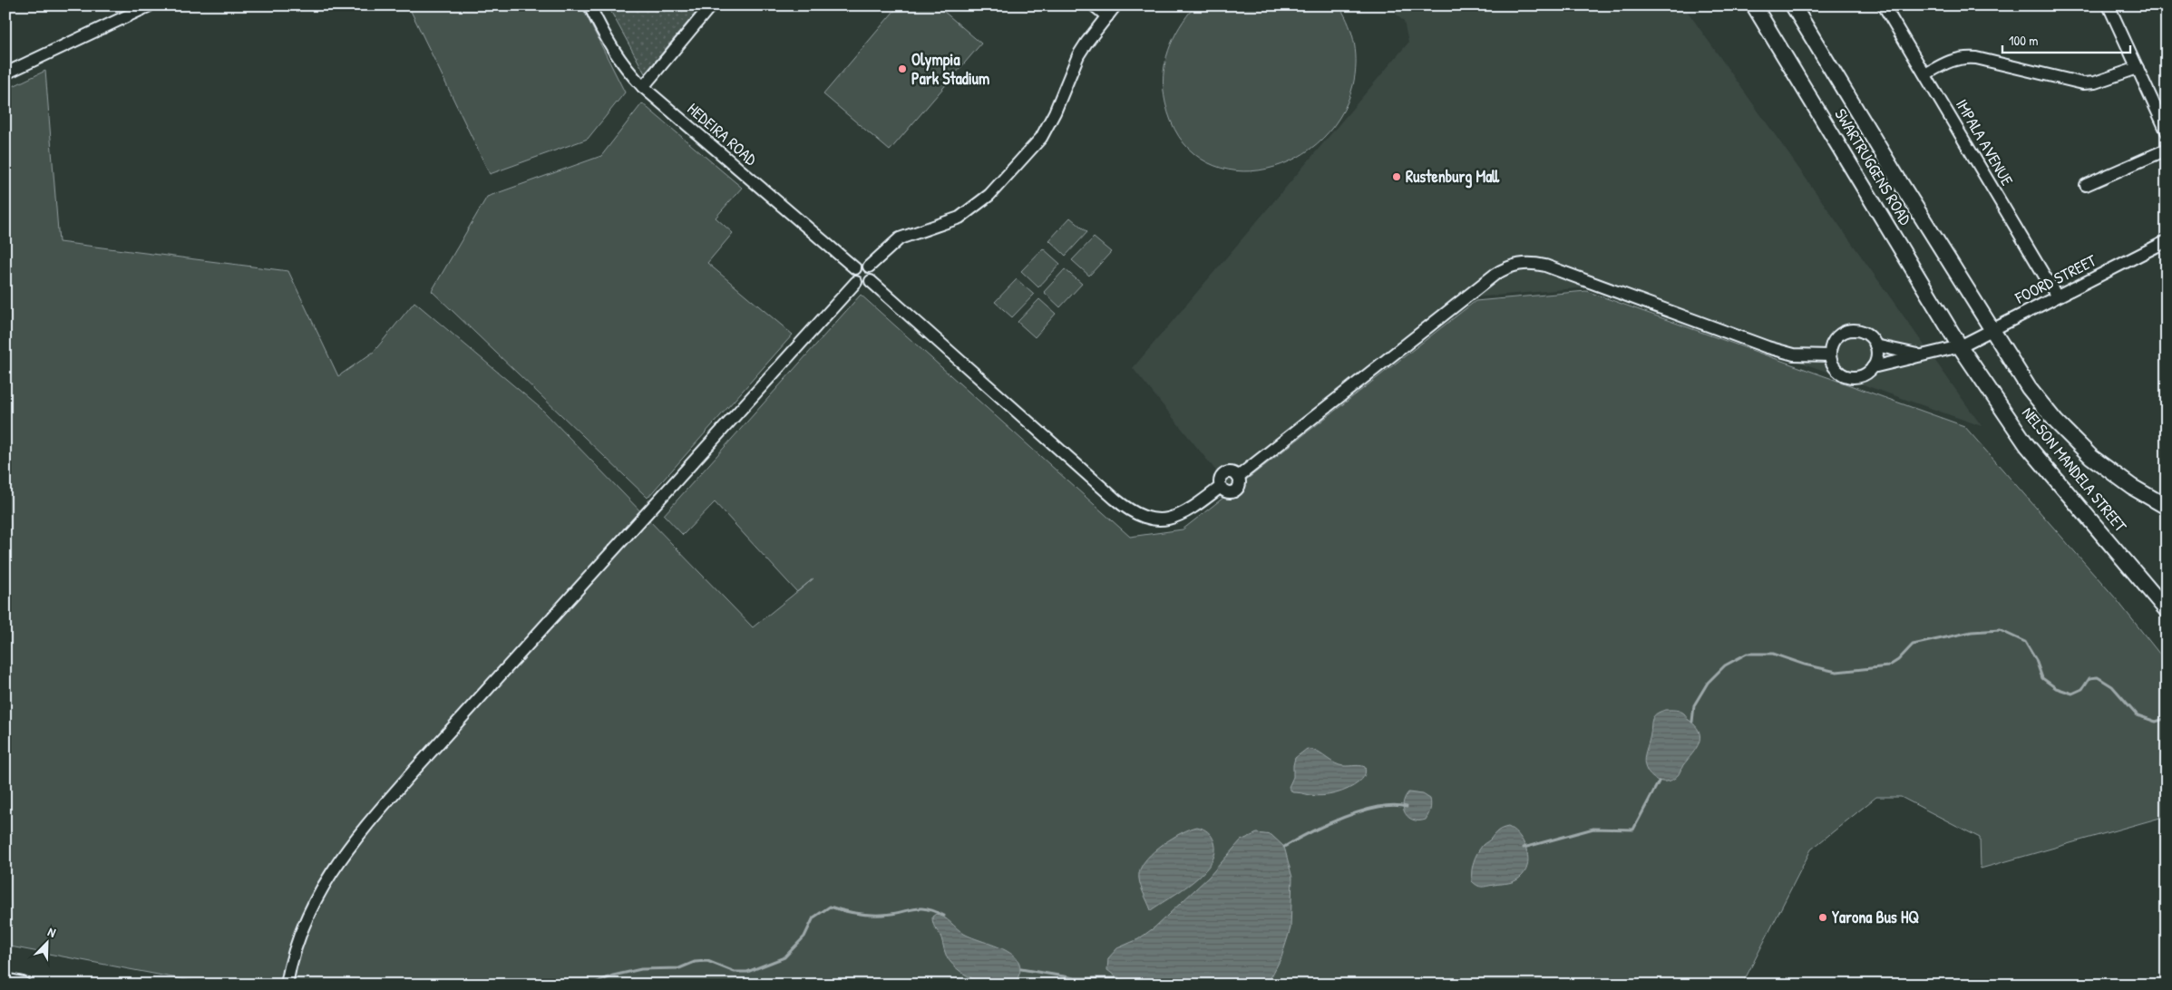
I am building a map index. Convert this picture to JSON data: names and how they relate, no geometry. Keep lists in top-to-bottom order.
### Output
{
  "streets": {
    "main road": ["SWARTRUGGENS ROAD", "NELSON MANDELA STREET"],
    "street": ["HEDEIRA ROAD", "IMPALA AVENUE", "FOORD STREET"]
  },
  "crossings": [
    ["IMPALA AVENUE", "FOORD STREET"],
    ["SWARTRUGGENS ROAD", "FOORD STREET"],
    ["SWARTRUGGENS ROAD", "NELSON MANDELA STREET"],
    ["FOORD STREET", "NELSON MANDELA STREET"]
  ],
  "places": ["Olympia Park Stadium", "Rustenburg Mall", "Yarona Bus HQ"],
  "scale_bar": "100 m",
  "north": "top right"
}
